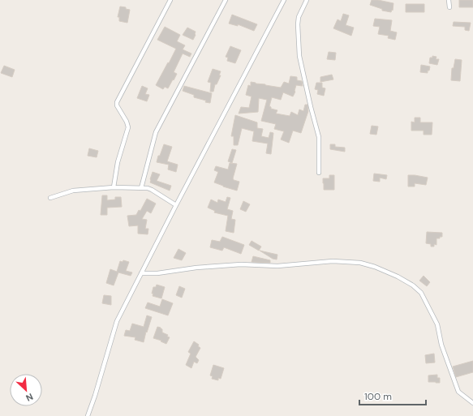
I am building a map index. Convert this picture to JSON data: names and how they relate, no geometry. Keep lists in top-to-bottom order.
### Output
{
  "scale_bar": "100 m",
  "north": "bottom right"
}
